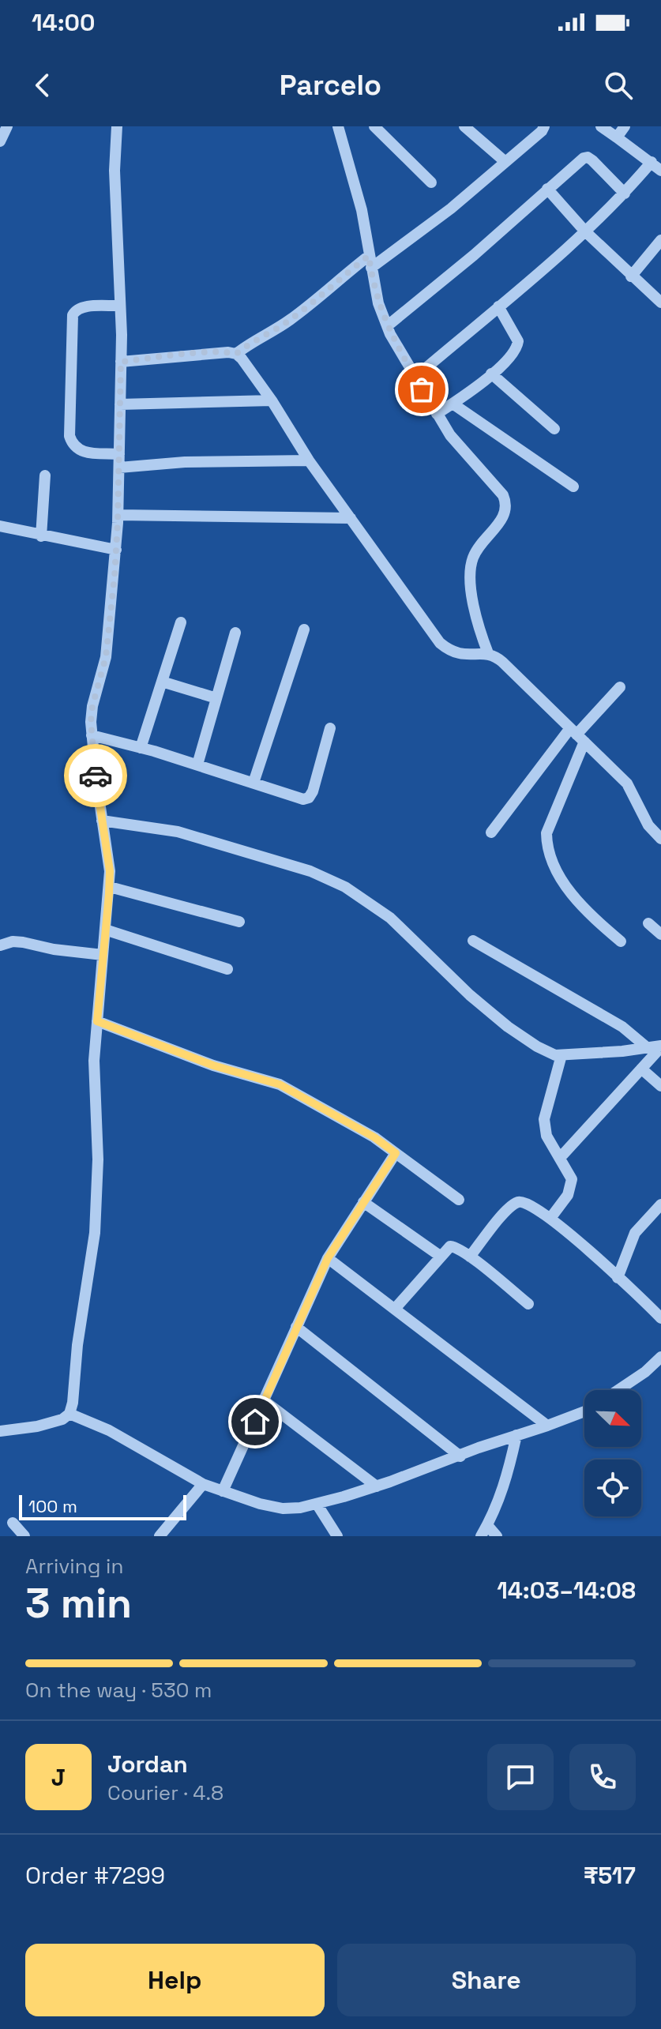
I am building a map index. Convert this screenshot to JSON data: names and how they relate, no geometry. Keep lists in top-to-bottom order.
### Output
{
  "scale_bar": "100 m",
  "north": "bottom right",
  "page": {
    "status": "14:00",
    "header": "Parcelo",
    "scale": "100 m",
    "heading": ["3 min", "Arriving in", "14:03–14:08"],
    "panel": [
      "Jordan",
      "Courier · 4.8",
      "Order #7299",
      "₹517"
    ],
    "bar": "On the way · 530 m",
    "round": "J",
    "buttons": ["Help", "Share"]
  }
}
